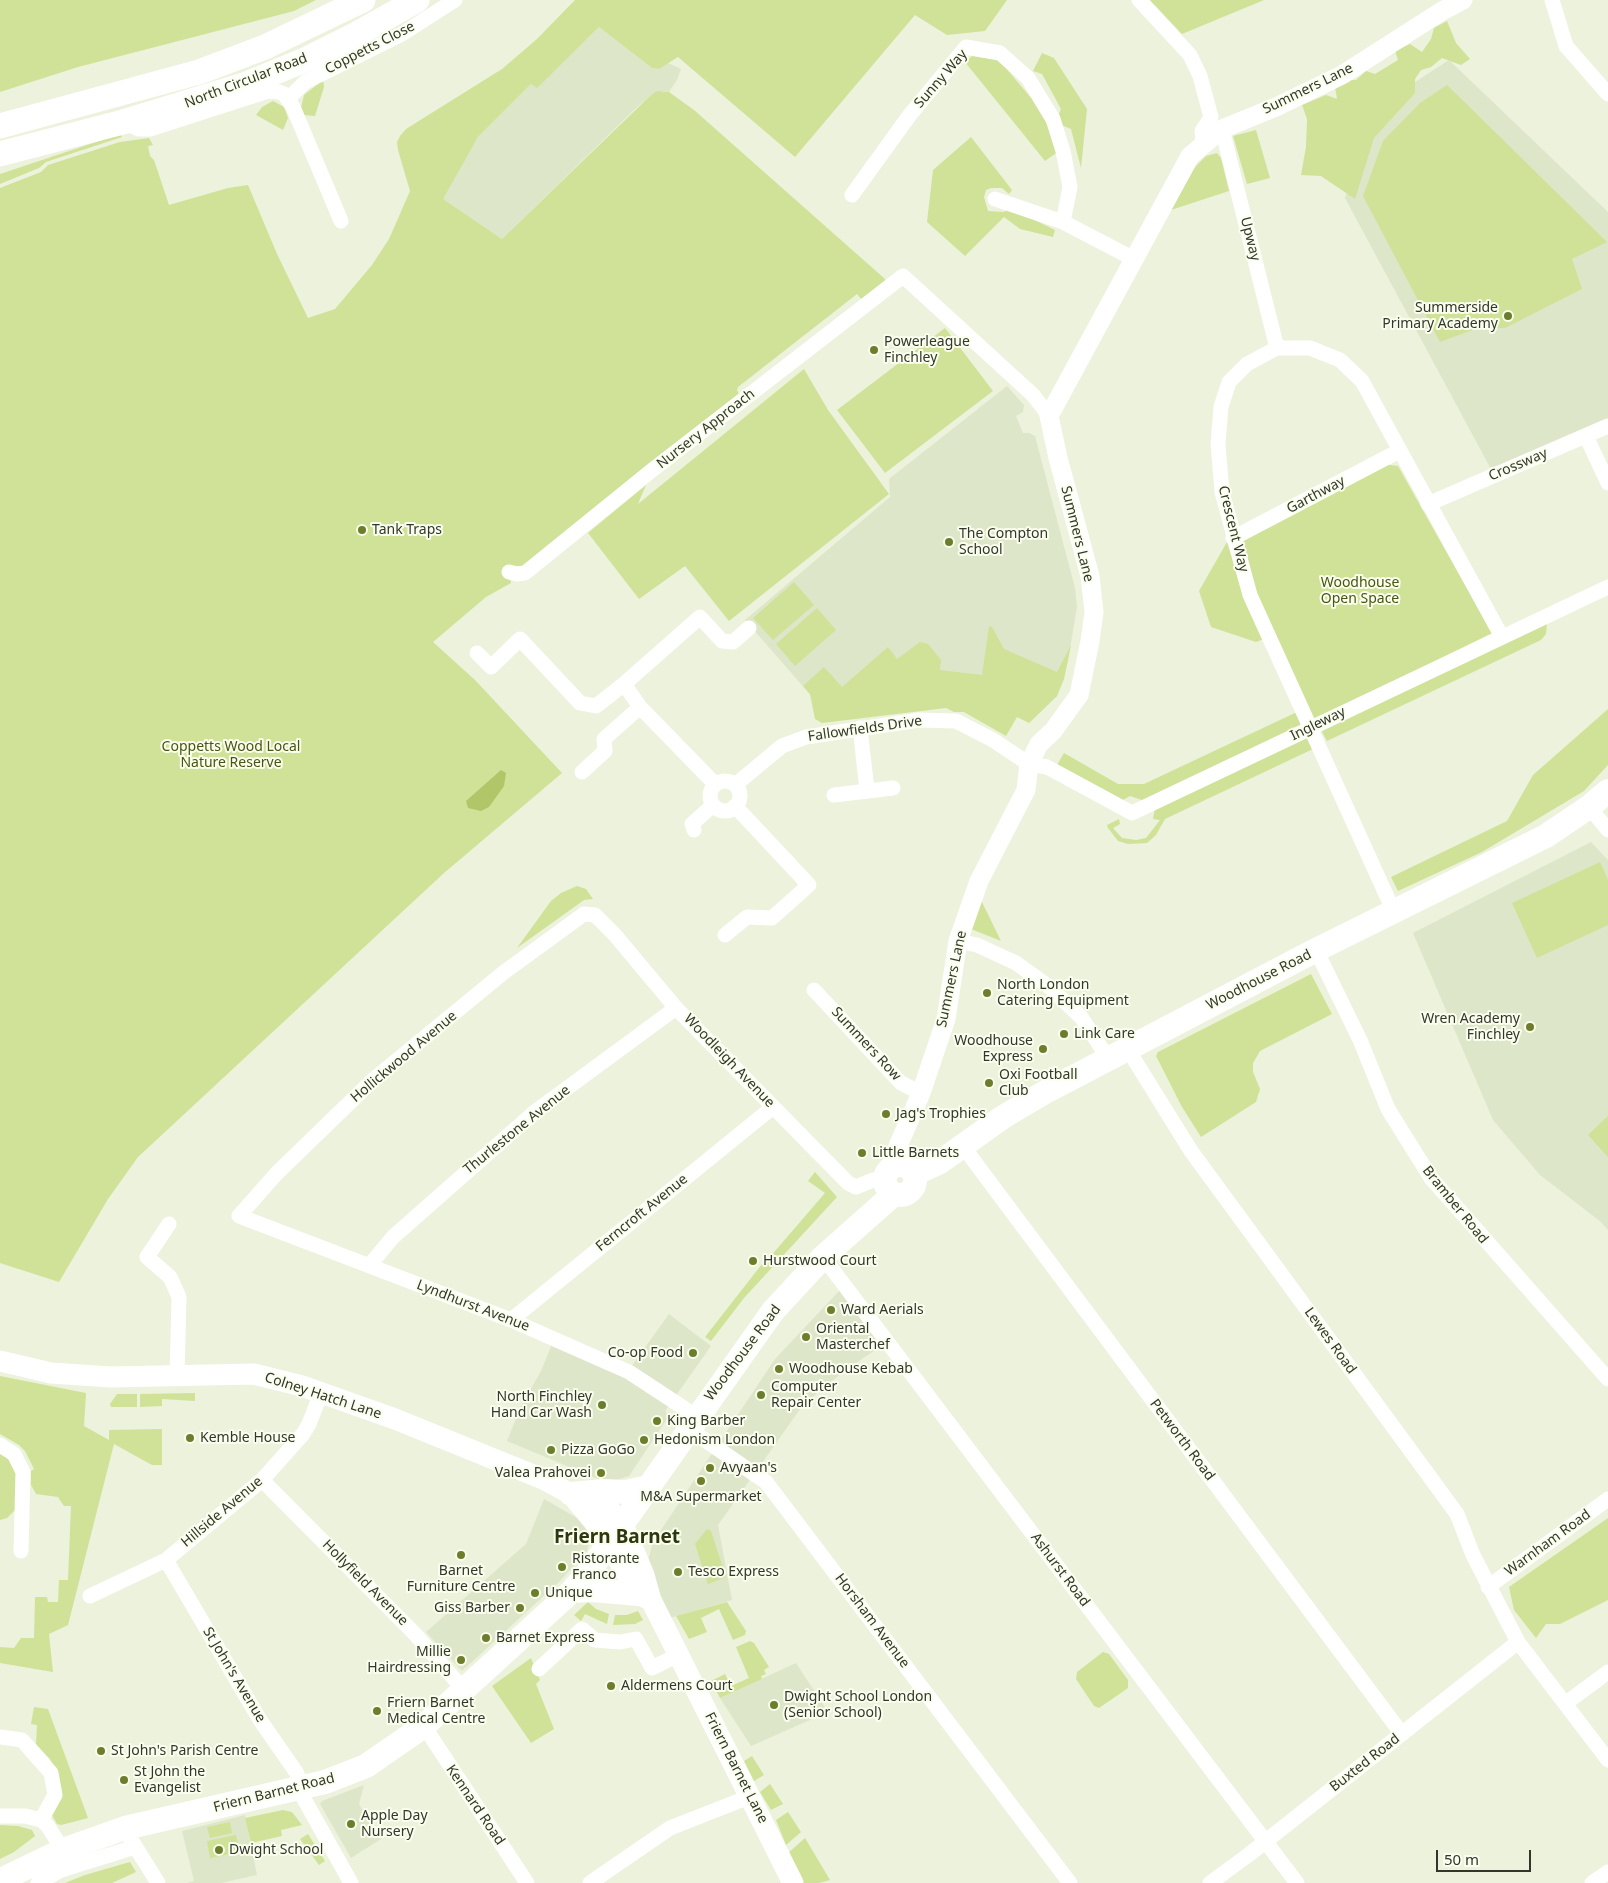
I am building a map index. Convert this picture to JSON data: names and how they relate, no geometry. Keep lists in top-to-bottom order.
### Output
{
  "streets": {
    "highway": ["North Circular Road"],
    "main road": [
      "Woodhouse Road",
      "Colney Hatch Lane",
      "Friern Barnet Lane",
      "Friern Barnet Road"
    ],
    "street": [
      "Coppetts Close",
      "Sunny Way",
      "Summers Lane",
      "Upway",
      "Nursery Approach",
      "Crossway",
      "Garthway",
      "Crescent Way",
      "Ingleway",
      "Fallowfields Drive",
      "Summers Row",
      "Hollickwood Avenue",
      "Woodleigh Avenue",
      "Thurlestone Avenue",
      "Bramber Road",
      "Ferncroft Avenue",
      "Lyndhurst Avenue",
      "Lewes Road",
      "Petworth Road",
      "Hillside Avenue",
      "Warnham Road",
      "Ashurst Road",
      "Hollyfield Avenue",
      "Horsham Avenue",
      "St John's Avenue",
      "Buxted Road",
      "Kennard Road"
    ]
  },
  "crossings": [
    ["Summers Lane", "Upway"],
    ["Summers Lane", "Nursery Approach"],
    ["Summers Lane", "Ingleway"],
    ["Summers Lane", "Fallowfields Drive"],
    ["Summers Lane", "Woodhouse Road"],
    ["Summers Lane", "Summers Row"],
    ["Summers Lane", "Woodleigh Avenue"],
    ["Summers Lane", "Lewes Road"],
    ["Upway", "Crescent Way"],
    ["Crossway", "Crescent Way"],
    ["Garthway", "Crescent Way"],
    ["Crescent Way", "Ingleway"],
    ["Crescent Way", "Woodhouse Road"],
    ["Ingleway", "Fallowfields Drive"],
    ["Woodhouse Road", "Woodleigh Avenue"],
    ["Woodhouse Road", "Bramber Road"],
    ["Woodhouse Road", "Lyndhurst Avenue"],
    ["Woodhouse Road", "Lewes Road"],
    ["Woodhouse Road", "Colney Hatch Lane"],
    ["Woodhouse Road", "Petworth Road"],
    ["Woodhouse Road", "Ashurst Road"],
    ["Woodhouse Road", "Horsham Avenue"],
    ["Woodhouse Road", "Friern Barnet Lane"],
    ["Woodhouse Road", "Friern Barnet Road"],
    ["Hollickwood Avenue", "Woodleigh Avenue"],
    ["Hollickwood Avenue", "Lyndhurst Avenue"],
    ["Woodleigh Avenue", "Thurlestone Avenue"],
    ["Woodleigh Avenue", "Ferncroft Avenue"],
    ["Thurlestone Avenue", "Lyndhurst Avenue"],
    ["Ferncroft Avenue", "Lyndhurst Avenue"],
    ["Lyndhurst Avenue", "Horsham Avenue"],
    ["Lewes Road", "Warnham Road"],
    ["Lewes Road", "Buxted Road"],
    ["Colney Hatch Lane", "Hillside Avenue"],
    ["Colney Hatch Lane", "Friern Barnet Lane"],
    ["Colney Hatch Lane", "Friern Barnet Road"],
    ["Petworth Road", "Buxted Road"],
    ["Hillside Avenue", "Hollyfield Avenue"],
    ["Hillside Avenue", "St John's Avenue"],
    ["Ashurst Road", "Buxted Road"],
    ["Hollyfield Avenue", "Friern Barnet Road"],
    ["St John's Avenue", "Friern Barnet Road"],
    ["Friern Barnet Lane", "Friern Barnet Road"],
    ["Friern Barnet Road", "Kennard Road"]
  ],
  "districts": ["Friern Barnet"],
  "parks": ["Woodhouse Open Space", "Coppetts Wood Local Nature Reserve"],
  "places": [
    "Summerside Primary Academy",
    "Powerleague Finchley",
    "Tank Traps",
    "The Compton School",
    "North London Catering Equipment",
    "Wren Academy Finchley",
    "Link Care",
    "Woodhouse Express",
    "Oxi Football Club",
    "Jag's Trophies",
    "Little Barnets",
    "Hurstwood Court",
    "Ward Aerials",
    "Oriental Masterchef",
    "Co-op Food",
    "Woodhouse Kebab",
    "Computer Repair Center",
    "North Finchley Hand Car Wash",
    "King Barber",
    "Kemble House",
    "Hedonism London",
    "Pizza GoGo",
    "Avyaan's",
    "Valea Prahovei",
    "M&A Supermarket",
    "Barnet Furniture Centre",
    "Ristorante Franco",
    "Tesco Express",
    "Unique",
    "Giss Barber",
    "Barnet Express",
    "Millie Hairdressing",
    "Aldermens Court",
    "Dwight School London (Senior School)",
    "Friern Barnet Medical Centre",
    "St John's Parish Centre",
    "St John the Evangelist",
    "Apple Day Nursery",
    "Dwight School"
  ],
  "scale_bar": "50 m"
}
